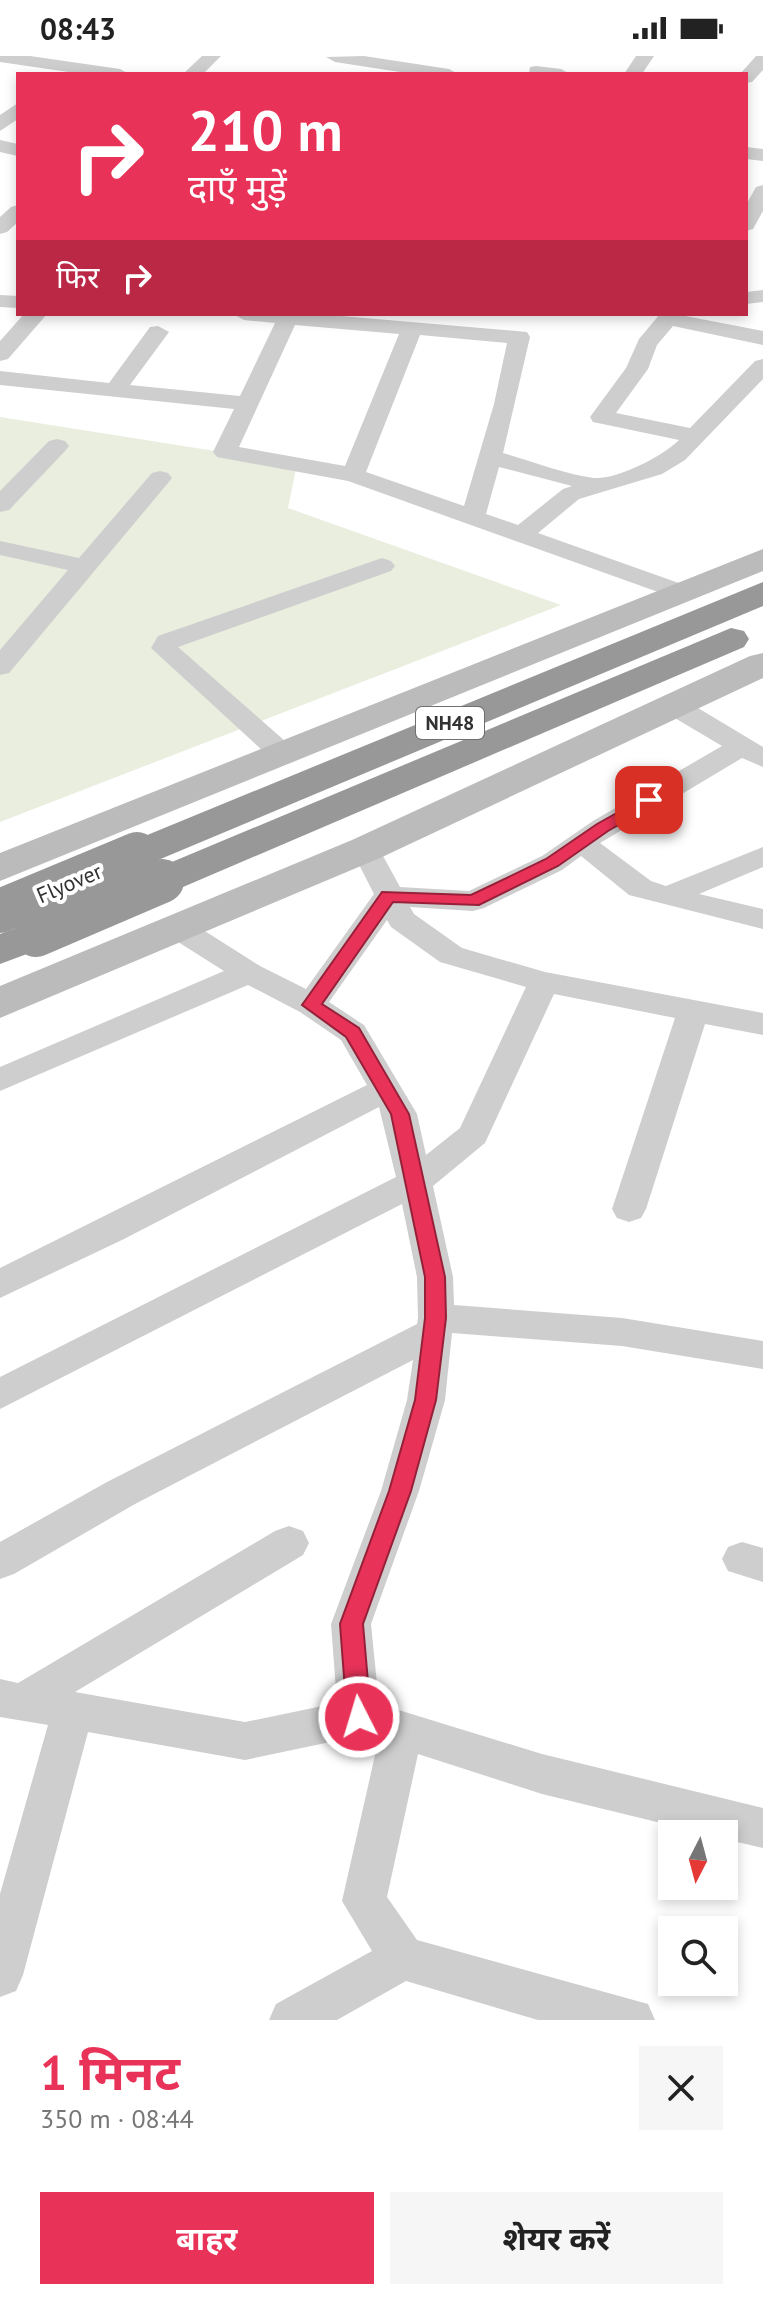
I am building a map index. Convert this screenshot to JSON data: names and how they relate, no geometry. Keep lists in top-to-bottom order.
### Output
{
  "streets": {
    "highway": ["NH48", "Flyover"]
  },
  "crossings": [
    ["NH48", "Flyover"]
  ],
  "north": "bottom",
  "page": {
    "status": "08:43",
    "turn": ["210 m", "दाएँ मुड़ें"],
    "then": "फिर",
    "heading": ["1 मिनट", "350 m · 08:44"],
    "buttons": ["बाहर", "शेयर करें"]
  }
}
